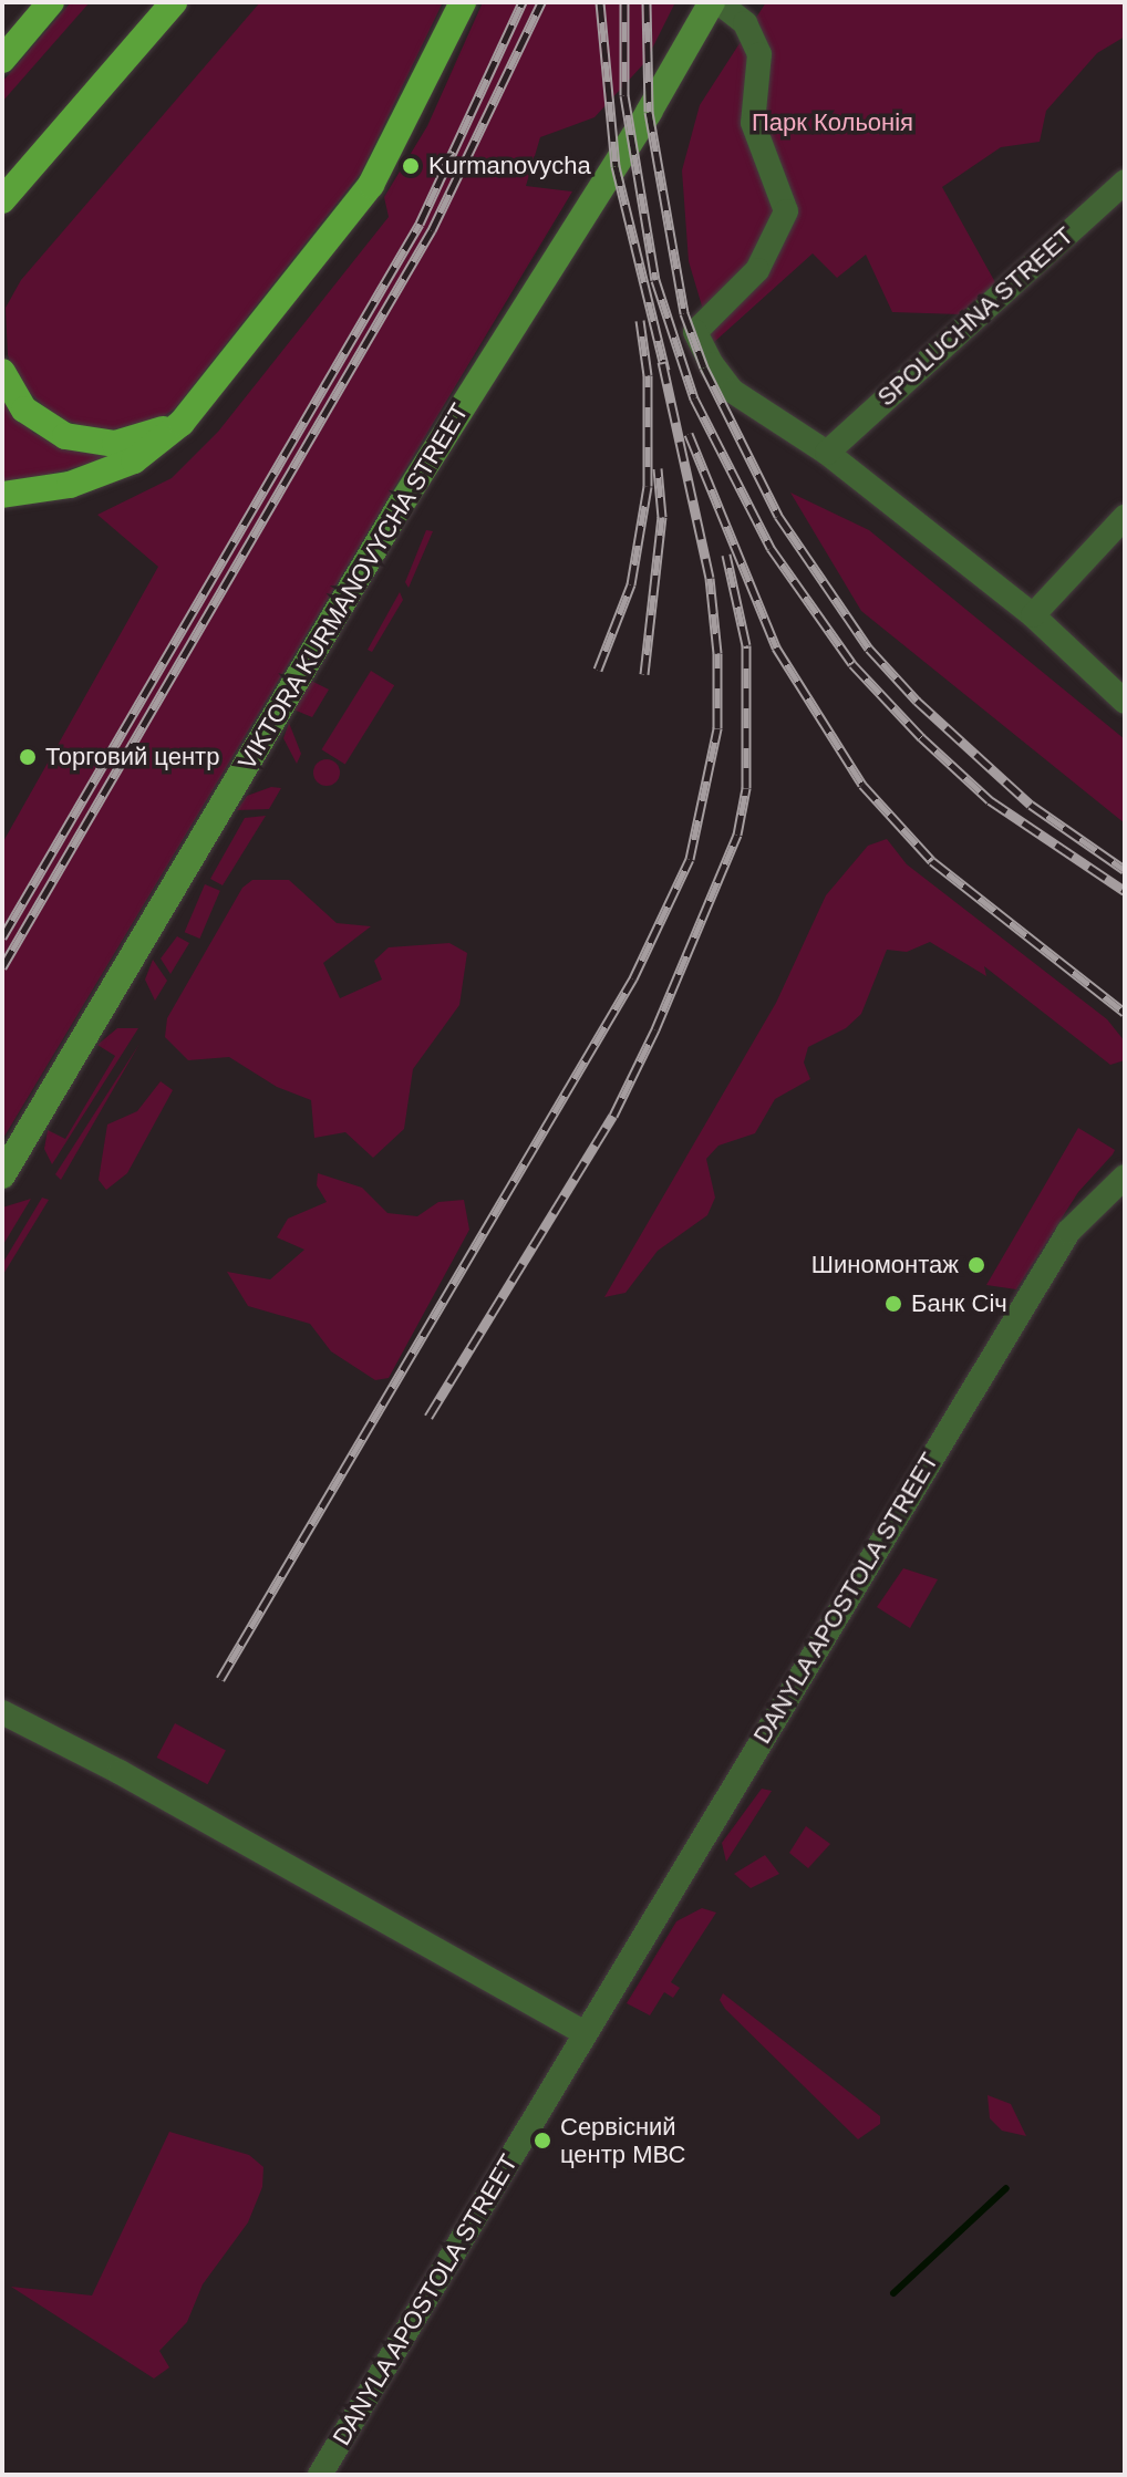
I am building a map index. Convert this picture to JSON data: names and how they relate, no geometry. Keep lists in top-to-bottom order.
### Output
{
  "streets": {
    "street": ["SPOLUCHNA STREET", "VIKTORA KURMANOVYCHA STREET", "DANYLA APOSTOLA STREET"]
  },
  "parks": ["Парк Кольонія"],
  "places": [
    "Kurmanovycha",
    "Торговий центр",
    "Шиномонтаж",
    "Банк Січ",
    "Сервісний центр МВС"
  ]
}
